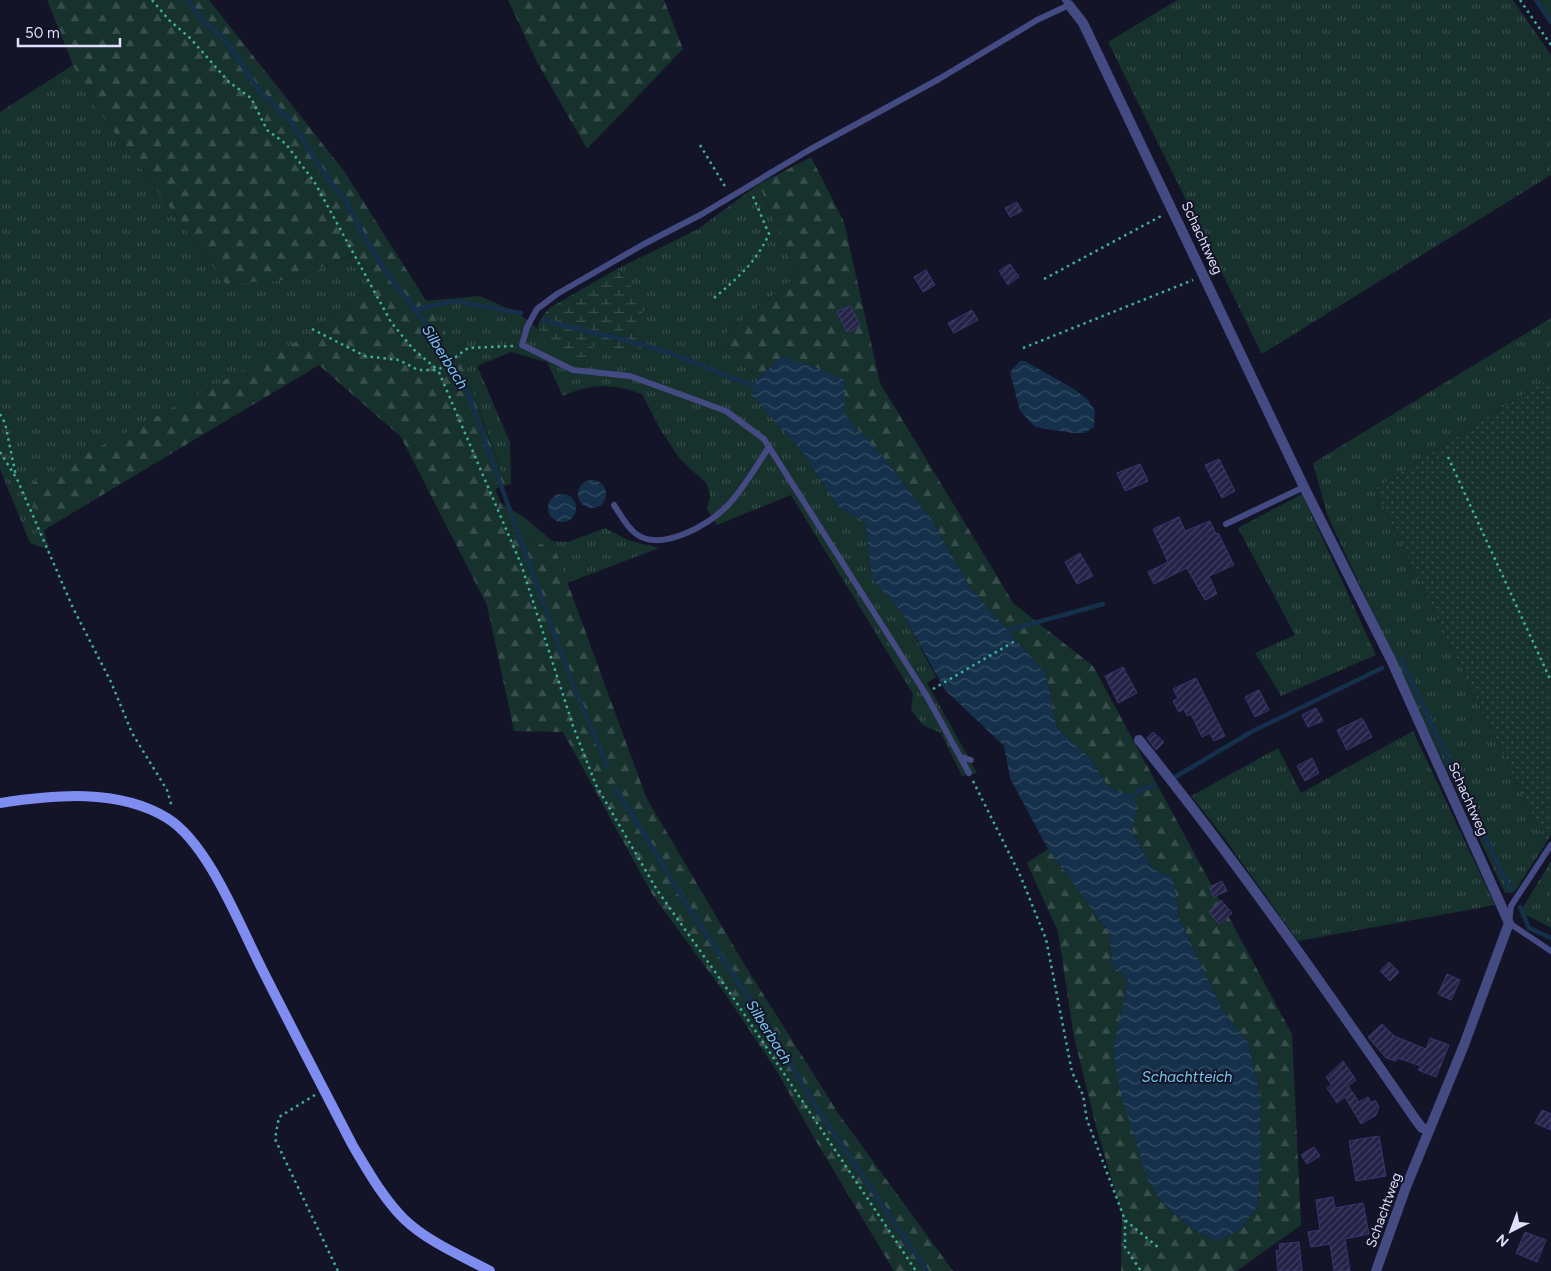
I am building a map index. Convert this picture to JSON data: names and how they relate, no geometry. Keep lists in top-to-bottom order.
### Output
{
  "streets": {
    "street": ["Schachtweg"]
  },
  "water": ["Silberbach", "Schachtteich"],
  "scale_bar": "50 m",
  "north": "bottom left"
}
